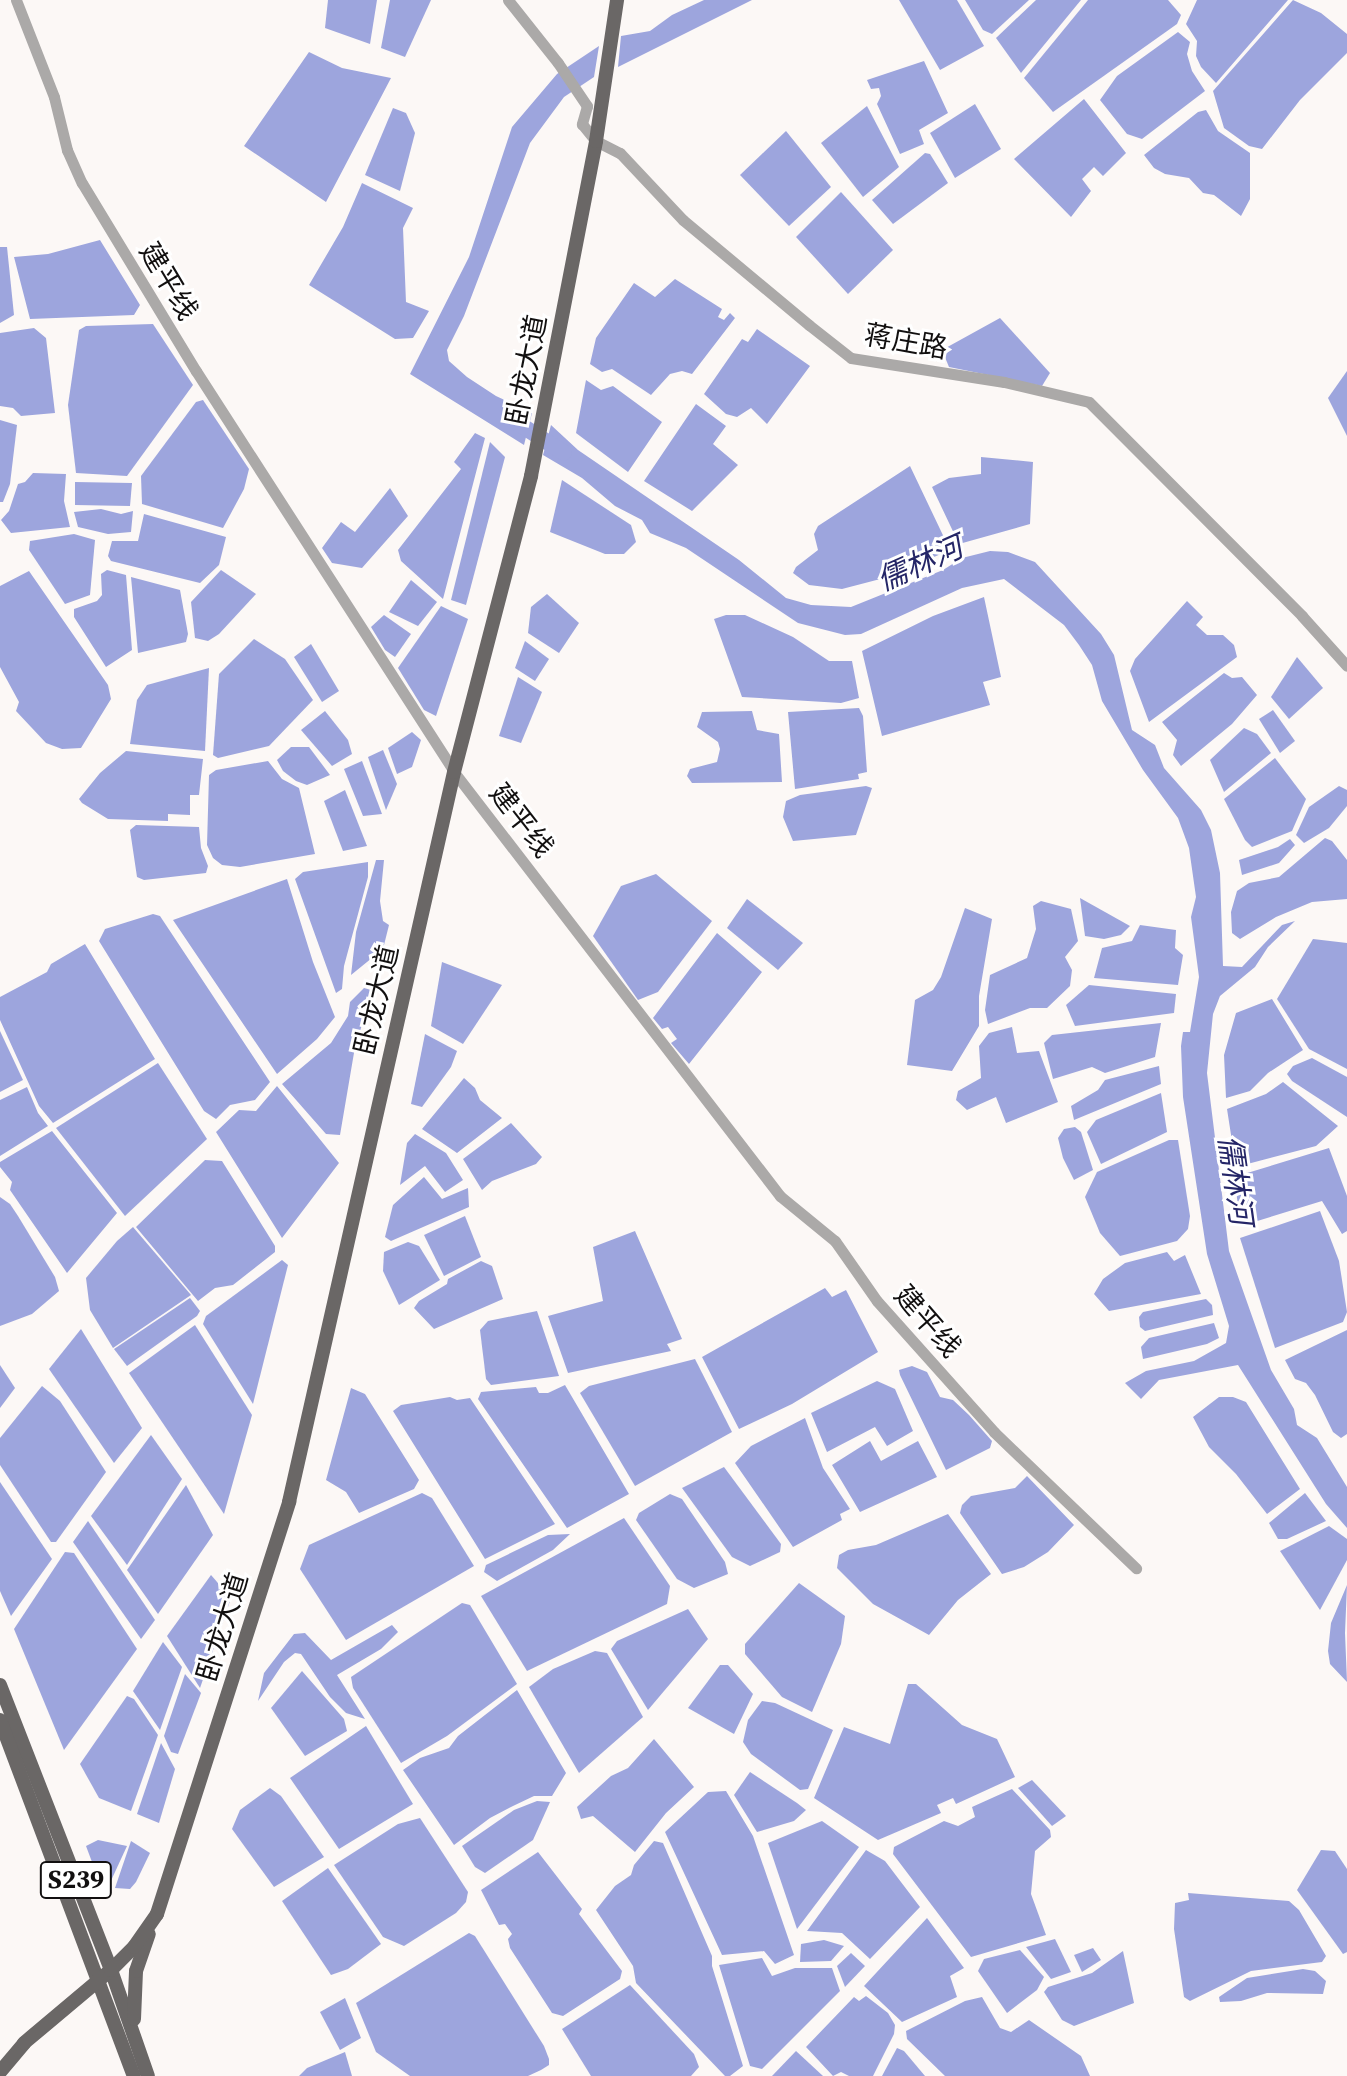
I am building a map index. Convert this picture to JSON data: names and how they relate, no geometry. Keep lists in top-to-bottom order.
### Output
{
  "streets": {
    "main road": ["卧龙大道", "S239"],
    "street": ["建平线", "蒋庄路"]
  },
  "crossings": [
    ["建平线", "卧龙大道"],
    ["蒋庄路", "卧龙大道"],
    ["卧龙大道", "S239"]
  ],
  "water": ["儒林河"]
}
